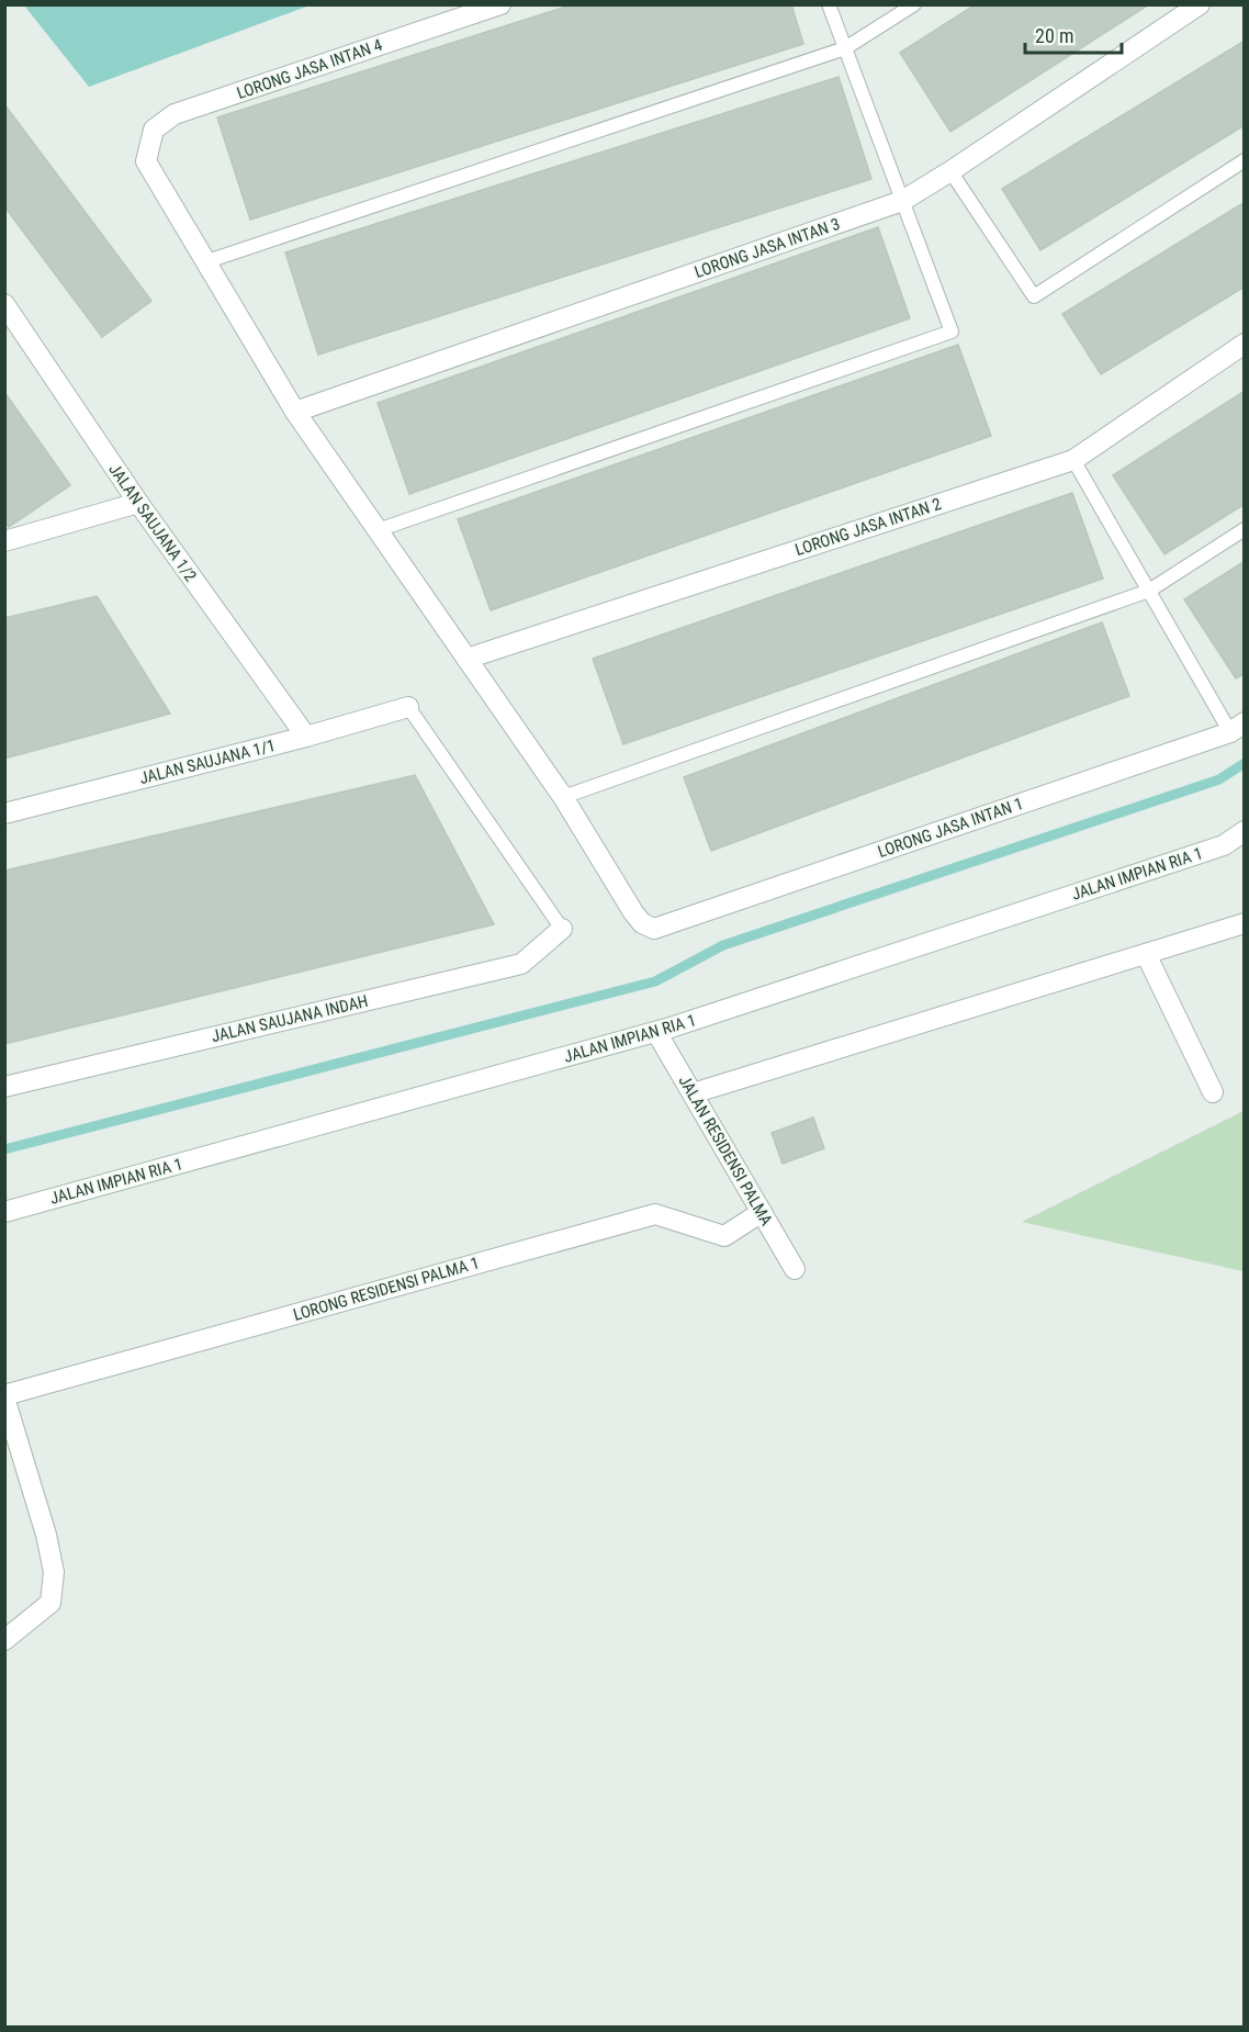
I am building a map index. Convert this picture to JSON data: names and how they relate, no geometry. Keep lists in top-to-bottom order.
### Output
{
  "streets": {
    "street": [
      "LORONG JASA INTAN 4",
      "LORONG JASA INTAN 3",
      "JALAN SAUJANA 1/2",
      "LORONG JASA INTAN 2",
      "JALAN SAUJANA 1/1",
      "LORONG JASA INTAN 1",
      "JALAN IMPIAN RIA 1",
      "JALAN SAUJANA INDAH",
      "JALAN RESIDENSI PALMA",
      "LORONG RESIDENSI PALMA 1"
    ]
  },
  "crossings": [
    ["JALAN SAUJANA 1/2", "JALAN SAUJANA 1/1"],
    ["JALAN IMPIAN RIA 1", "JALAN RESIDENSI PALMA"],
    ["JALAN RESIDENSI PALMA", "LORONG RESIDENSI PALMA 1"]
  ],
  "scale_bar": "20 m"
}
